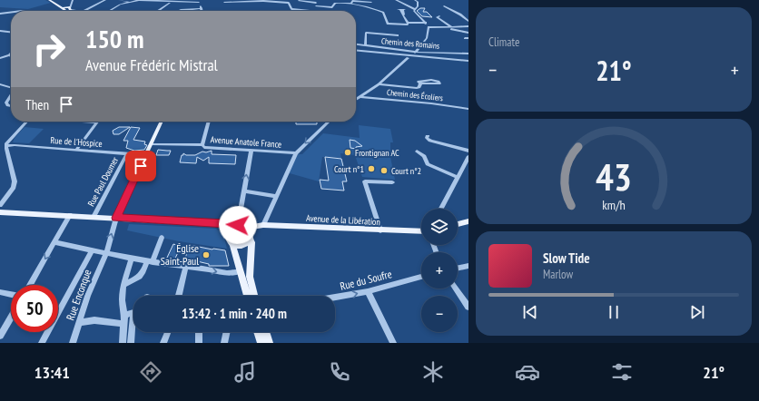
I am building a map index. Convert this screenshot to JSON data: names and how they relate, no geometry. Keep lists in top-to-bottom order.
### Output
{
  "streets": {
    "main road": ["Avenue de la Libération"],
    "street": [
      "Chemin des Romains",
      "Chemin des Écoliers",
      "Rue de l'Hospice",
      "Avenue Anatole France",
      "Rue Paul Doumer",
      "Rue du Soufre",
      "Rue Enconque"
    ]
  },
  "crossings": [
    ["Rue de l'Hospice", "Rue Paul Doumer"]
  ],
  "one_way": ["Rue du Soufre"],
  "places": [
    "Frontignan AC",
    "Court n°1",
    "Court n°2",
    "Église Saint-Paul"
  ],
  "page": {
    "tile": "Climate",
    "turn": ["150 m", "Avenue Frédéric Mistral"],
    "heat": ["−", "21°", "+"],
    "then": "Then",
    "map_buttons": ["+", "−"],
    "song": ["Slow Tide", "Marlow"],
    "limit": "50",
    "trip": "13:42 · 1 min · 240 m",
    "tabs": ["13:41", "21°"],
    "gauge": ["43", "km/h"]
  }
}
